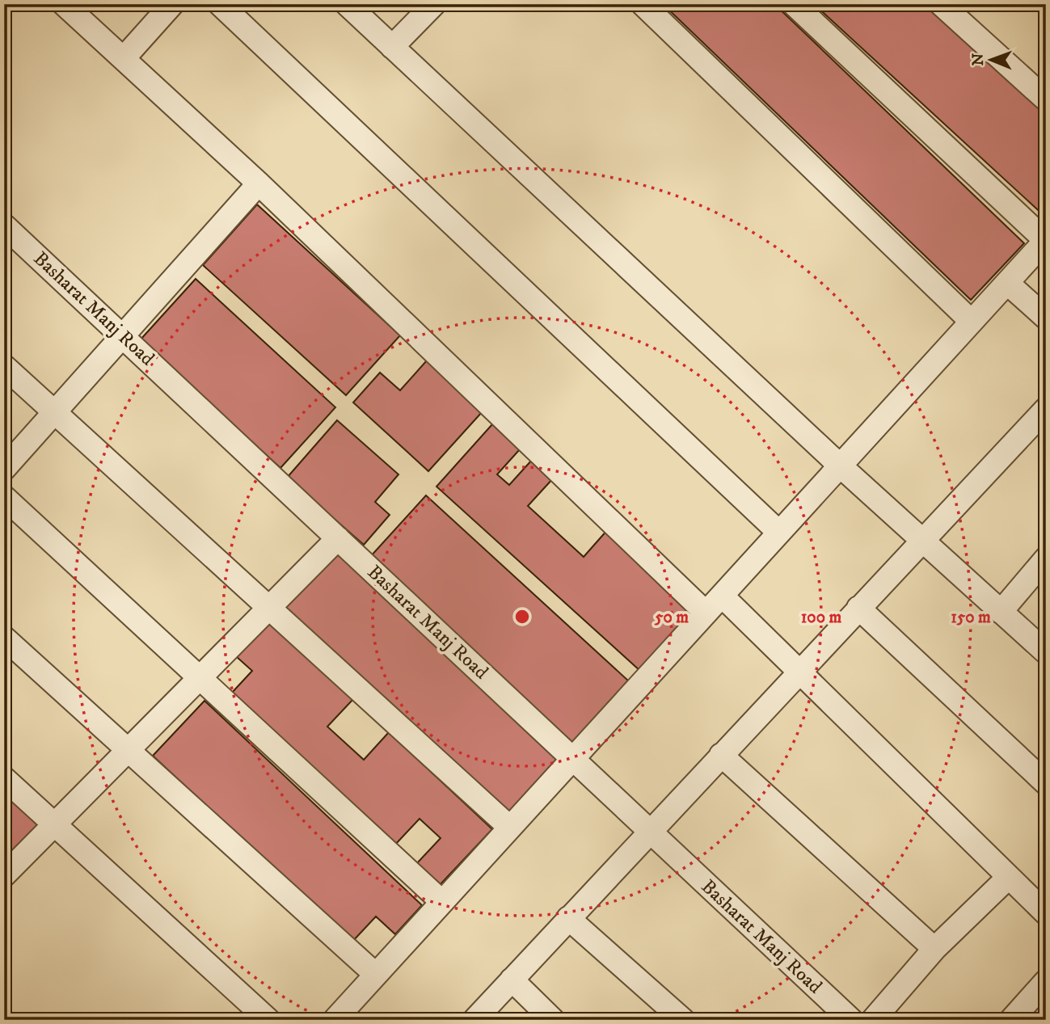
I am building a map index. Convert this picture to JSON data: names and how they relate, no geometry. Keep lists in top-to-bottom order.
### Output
{
  "streets": {
    "street": ["Basharat Manj Road"]
  },
  "north": "left",
  "rings": ["50 m", "100 m", "150 m"]
}
